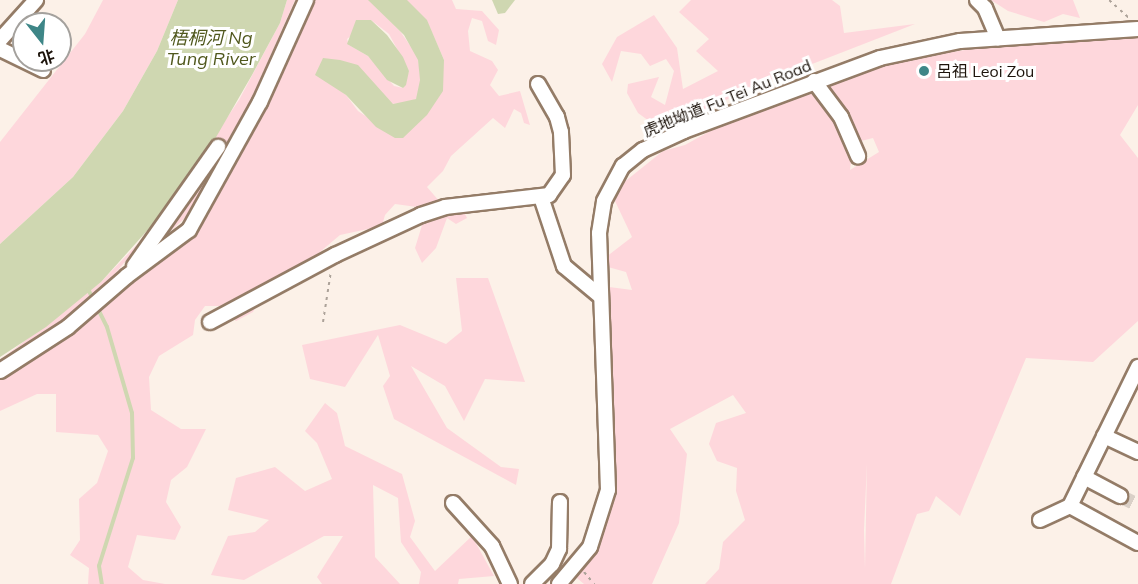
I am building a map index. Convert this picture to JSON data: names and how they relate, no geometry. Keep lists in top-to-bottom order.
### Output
{
  "streets": {
    "street": ["虎地坳道 Fu Tei Au Road"]
  },
  "water": ["梧桐河 Ng Tung River"],
  "places": ["呂祖 Leoi Zou"],
  "north": "bottom"
}
